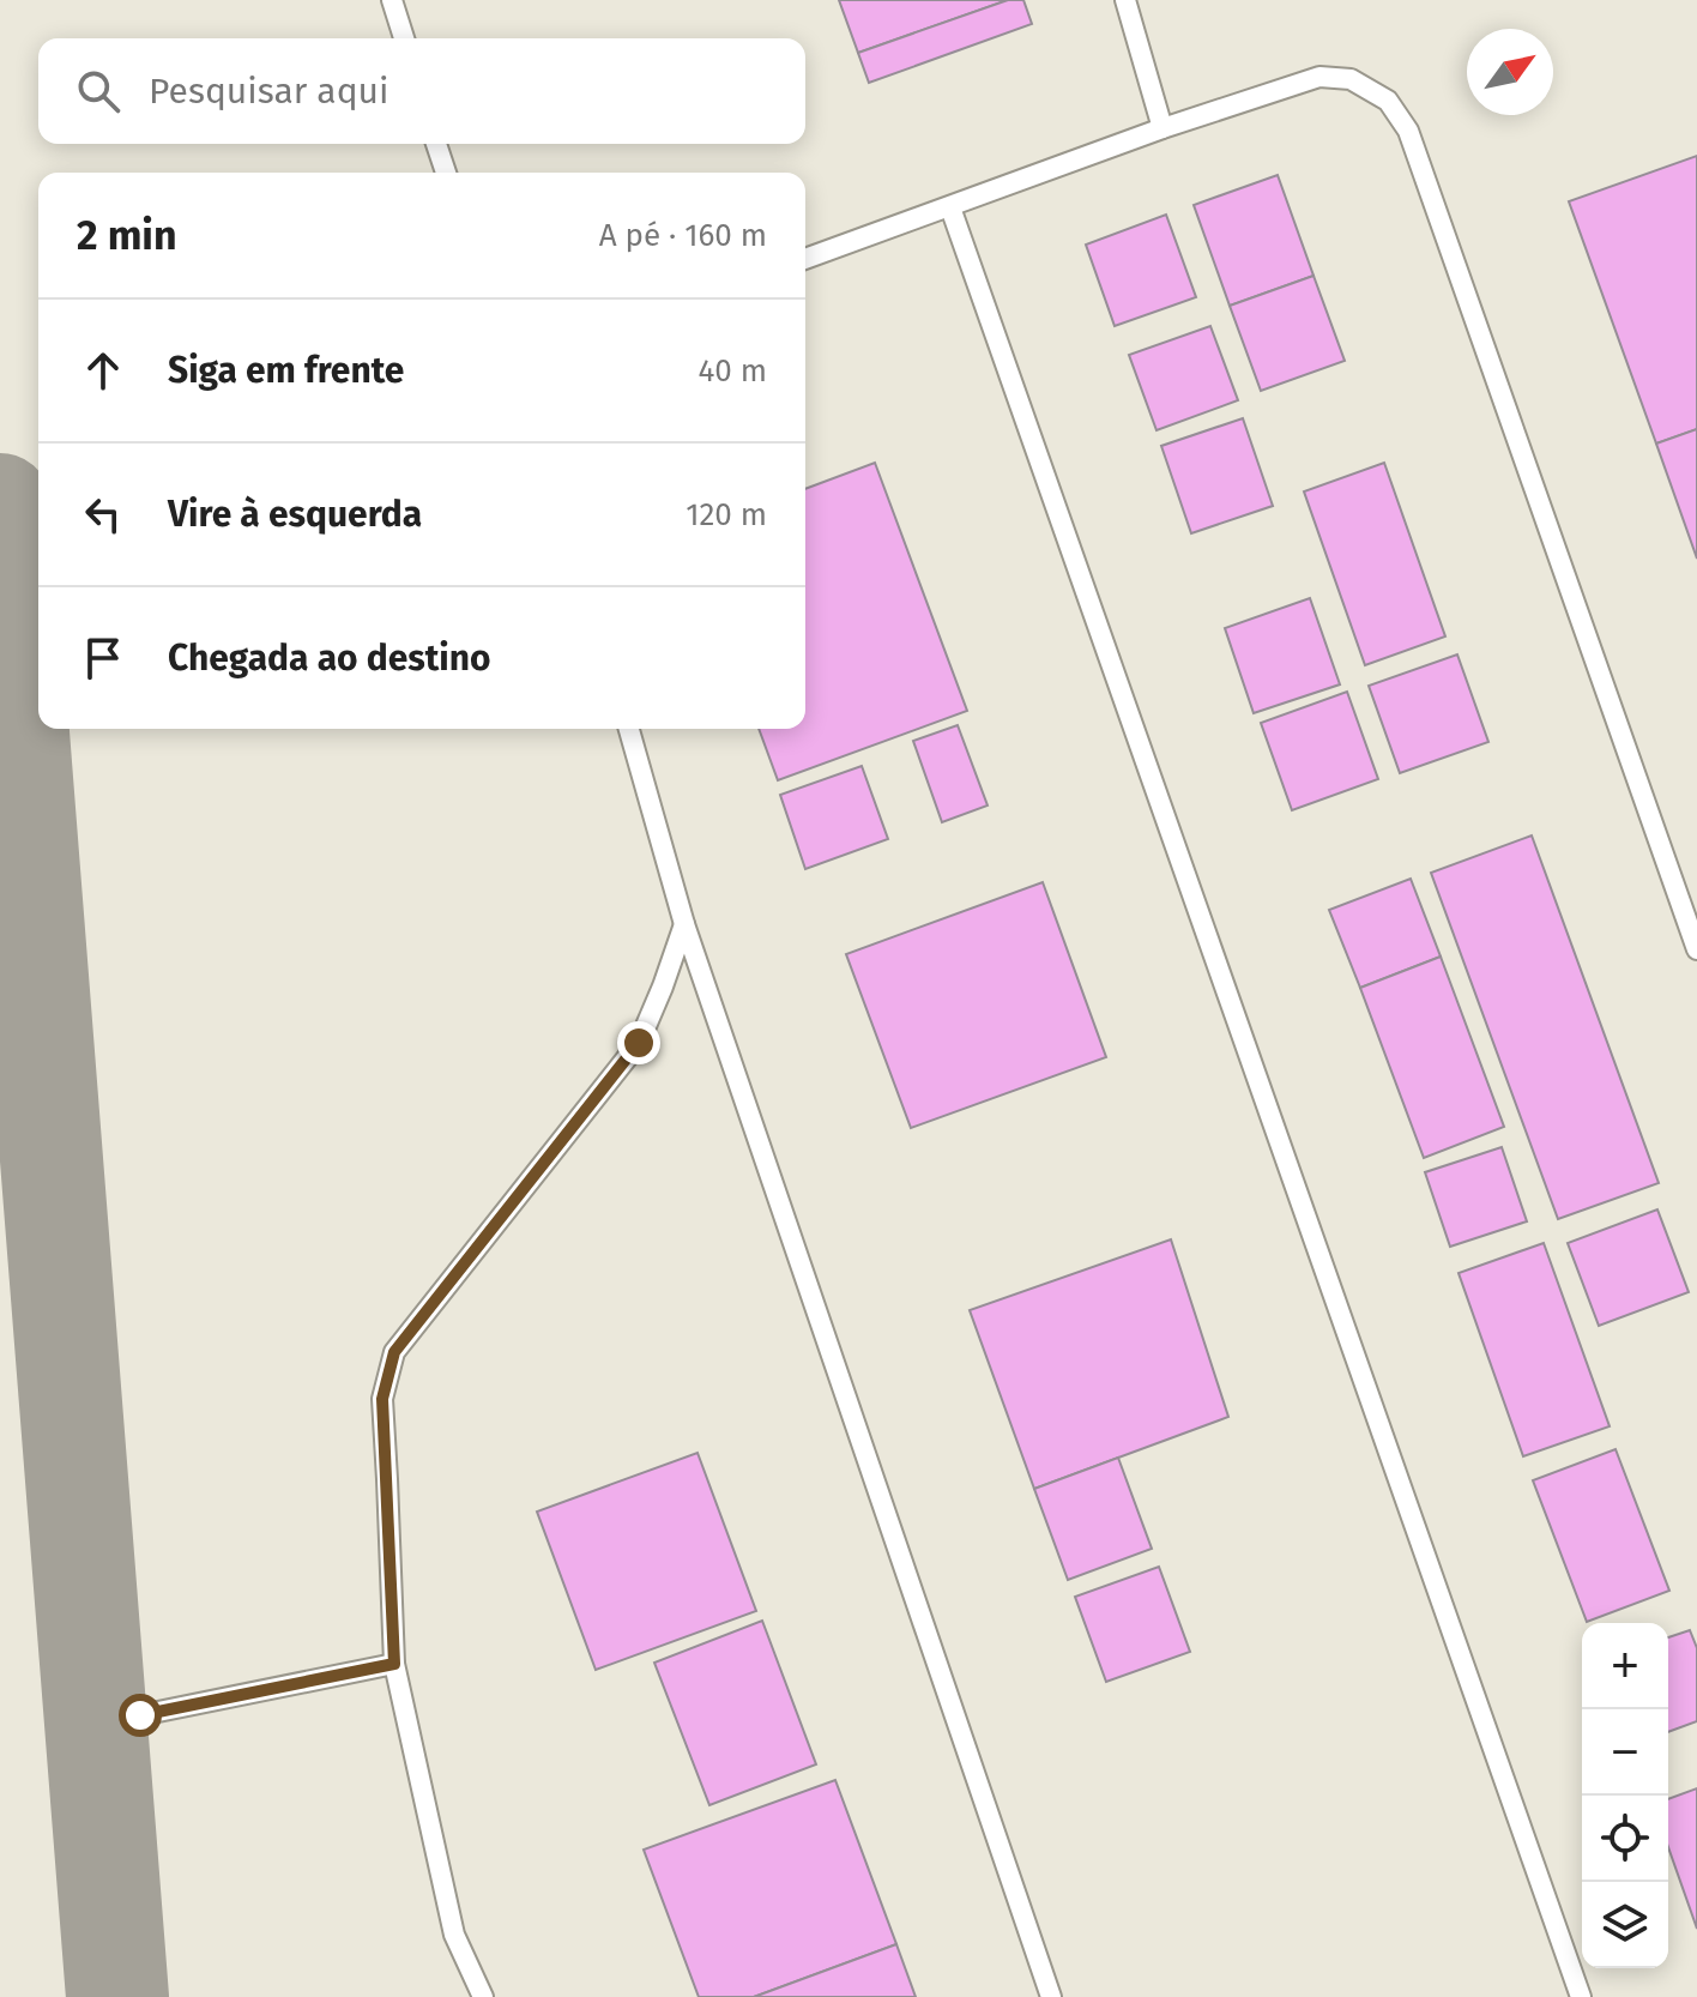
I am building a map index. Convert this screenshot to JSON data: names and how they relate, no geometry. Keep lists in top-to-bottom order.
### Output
{
  "north": "top right",
  "page": {
    "search": "Pesquisar aqui",
    "heading": ["2 min", "A pé · 160 m"],
    "list": [
      ["Siga em frente", "40 m"],
      ["Vire à esquerda", "120 m"],
      "Chegada ao destino"
    ],
    "map_buttons": ["+", "−"]
  }
}
